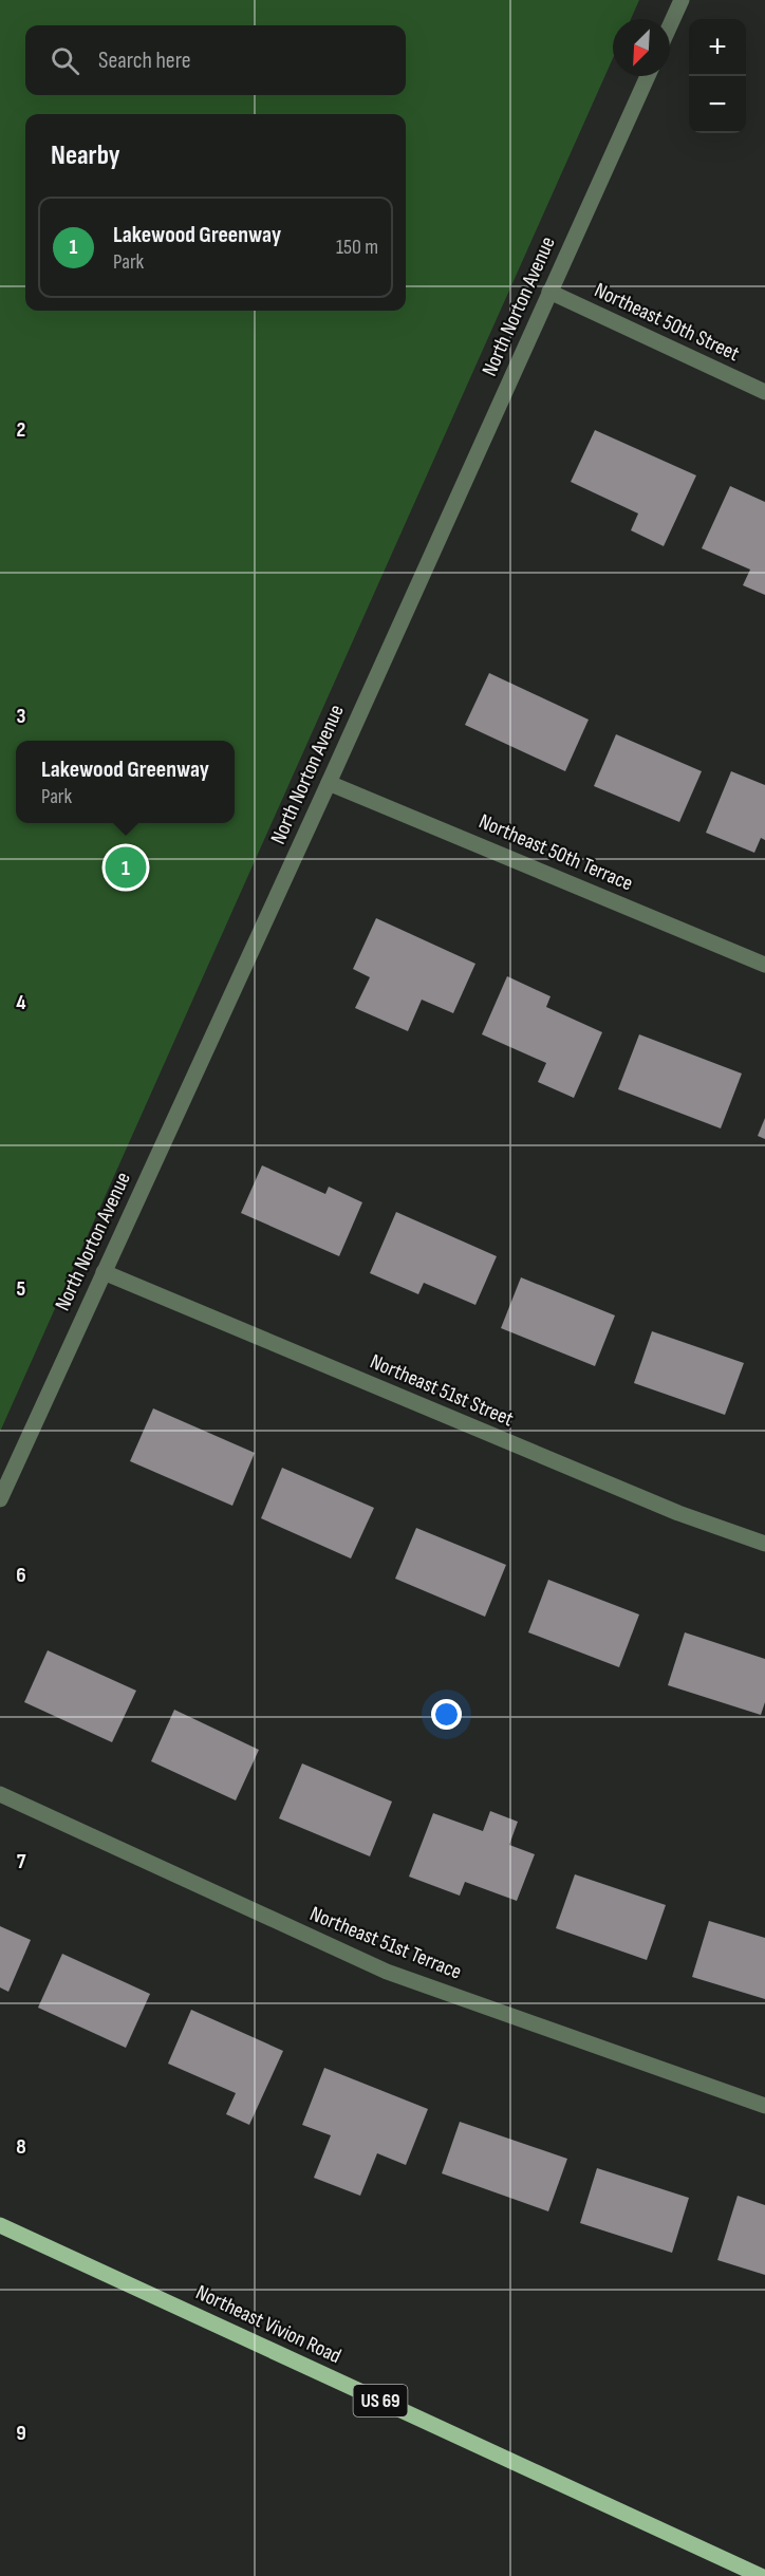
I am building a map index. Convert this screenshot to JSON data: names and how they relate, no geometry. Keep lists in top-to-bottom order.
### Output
{
  "streets": {
    "main road": ["Northeast Vivion Road", "US 69"],
    "street": [
      "North Norton Avenue",
      "Northeast 50th Street",
      "Northeast 50th Terrace",
      "Northeast 51st Street",
      "Northeast 51st Terrace"
    ]
  },
  "crossings": [
    ["North Norton Avenue", "Northeast 50th Street"],
    ["North Norton Avenue", "Northeast 50th Terrace"],
    ["North Norton Avenue", "Northeast 51st Street"]
  ],
  "north": "bottom left",
  "page": {
    "map_buttons": ["+", "−"],
    "search": "Search here",
    "heading": "Nearby",
    "list": [
      {
        "mark": "1",
        "name": "Lakewood Greenway",
        "note": "Park",
        "value": "150 m"
      }
    ],
    "popup": ["Lakewood Greenway", "Park"],
    "pins": "1"
  },
  "grid": {
    "rows": [
      "2",
      "3",
      "4",
      "5",
      "6",
      "7",
      "8",
      "9"
    ]
  }
}
